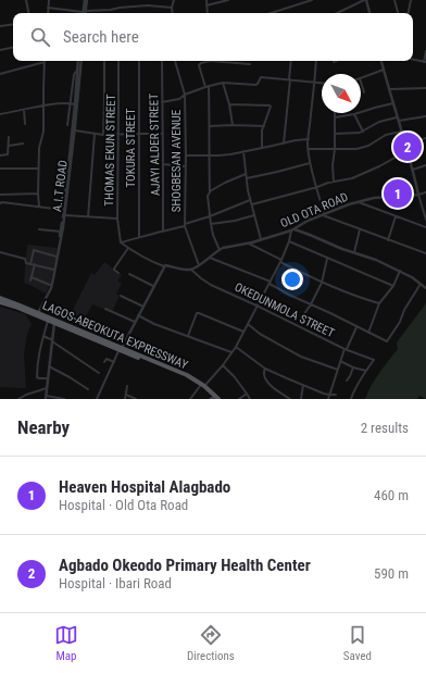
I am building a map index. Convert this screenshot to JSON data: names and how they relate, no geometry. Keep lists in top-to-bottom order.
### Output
{
  "streets": {
    "highway": ["LAGOS-ABEOKUTA EXPRESSWAY"],
    "street": [
      "AJAYI ALDER STREET",
      "TOKURA STREET",
      "THOMAS EKUN STREET",
      "SHOGBESAN AVENUE",
      "A.I.T ROAD",
      "OLD OTA ROAD",
      "OKEDUNMOLA STREET"
    ]
  },
  "crossings": [
    ["SHOGBESAN AVENUE", "OLD OTA ROAD"],
    ["A.I.T ROAD", "LAGOS-ABEOKUTA EXPRESSWAY"],
    ["OLD OTA ROAD", "OKEDUNMOLA STREET"]
  ],
  "north": "bottom right",
  "page": {
    "search": "Search here",
    "pins": ["2", "1"],
    "heading": ["Nearby", "2 results"],
    "list": [
      {
        "mark": "1",
        "name": "Heaven Hospital Alagbado",
        "note": "Hospital · Old Ota Road",
        "value": "460 m"
      },
      {
        "mark": "2",
        "name": "Agbado Okeodo Primary Health Center",
        "note": "Hospital · Ibari Road",
        "value": "590 m"
      }
    ],
    "nav": ["Map", "Directions", "Saved"]
  }
}
